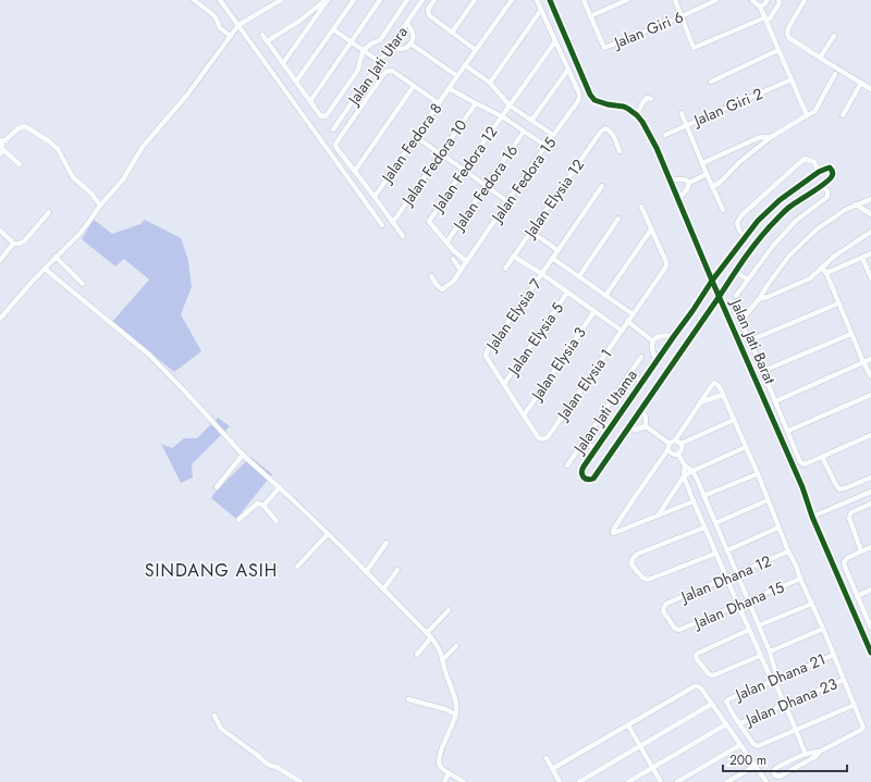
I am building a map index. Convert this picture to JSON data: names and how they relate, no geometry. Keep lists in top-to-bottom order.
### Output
{
  "streets": {
    "street": [
      "Jalan Giri 6",
      "Jalan Jati Utara",
      "Jalan Giri 2",
      "Jalan Fedora 8",
      "Jalan Fedora 10",
      "Jalan Fedora 12",
      "Jalan Fedora 15",
      "Jalan Fedora 16",
      "Jalan Elysia 12",
      "Jalan Elysia 7",
      "Jalan Elysia 5",
      "Jalan Jati Barat",
      "Jalan Elysia 3",
      "Jalan Elysia 1",
      "Jalan Jati Utama",
      "Jalan Dhana 12",
      "Jalan Dhana 15",
      "Jalan Dhana 21",
      "Jalan Dhana 23"
    ]
  },
  "crossings": [
    ["Jalan Fedora 12", "Jalan Fedora 16"],
    ["Jalan Elysia 7", "Jalan Elysia 5"],
    ["Jalan Jati Barat", "Jalan Jati Utama"],
    ["Jalan Elysia 3", "Jalan Elysia 1"],
    ["Jalan Dhana 12", "Jalan Dhana 15"],
    ["Jalan Dhana 21", "Jalan Dhana 23"]
  ],
  "districts": ["SINDANG ASIH"],
  "scale_bar": "200 m"
}
